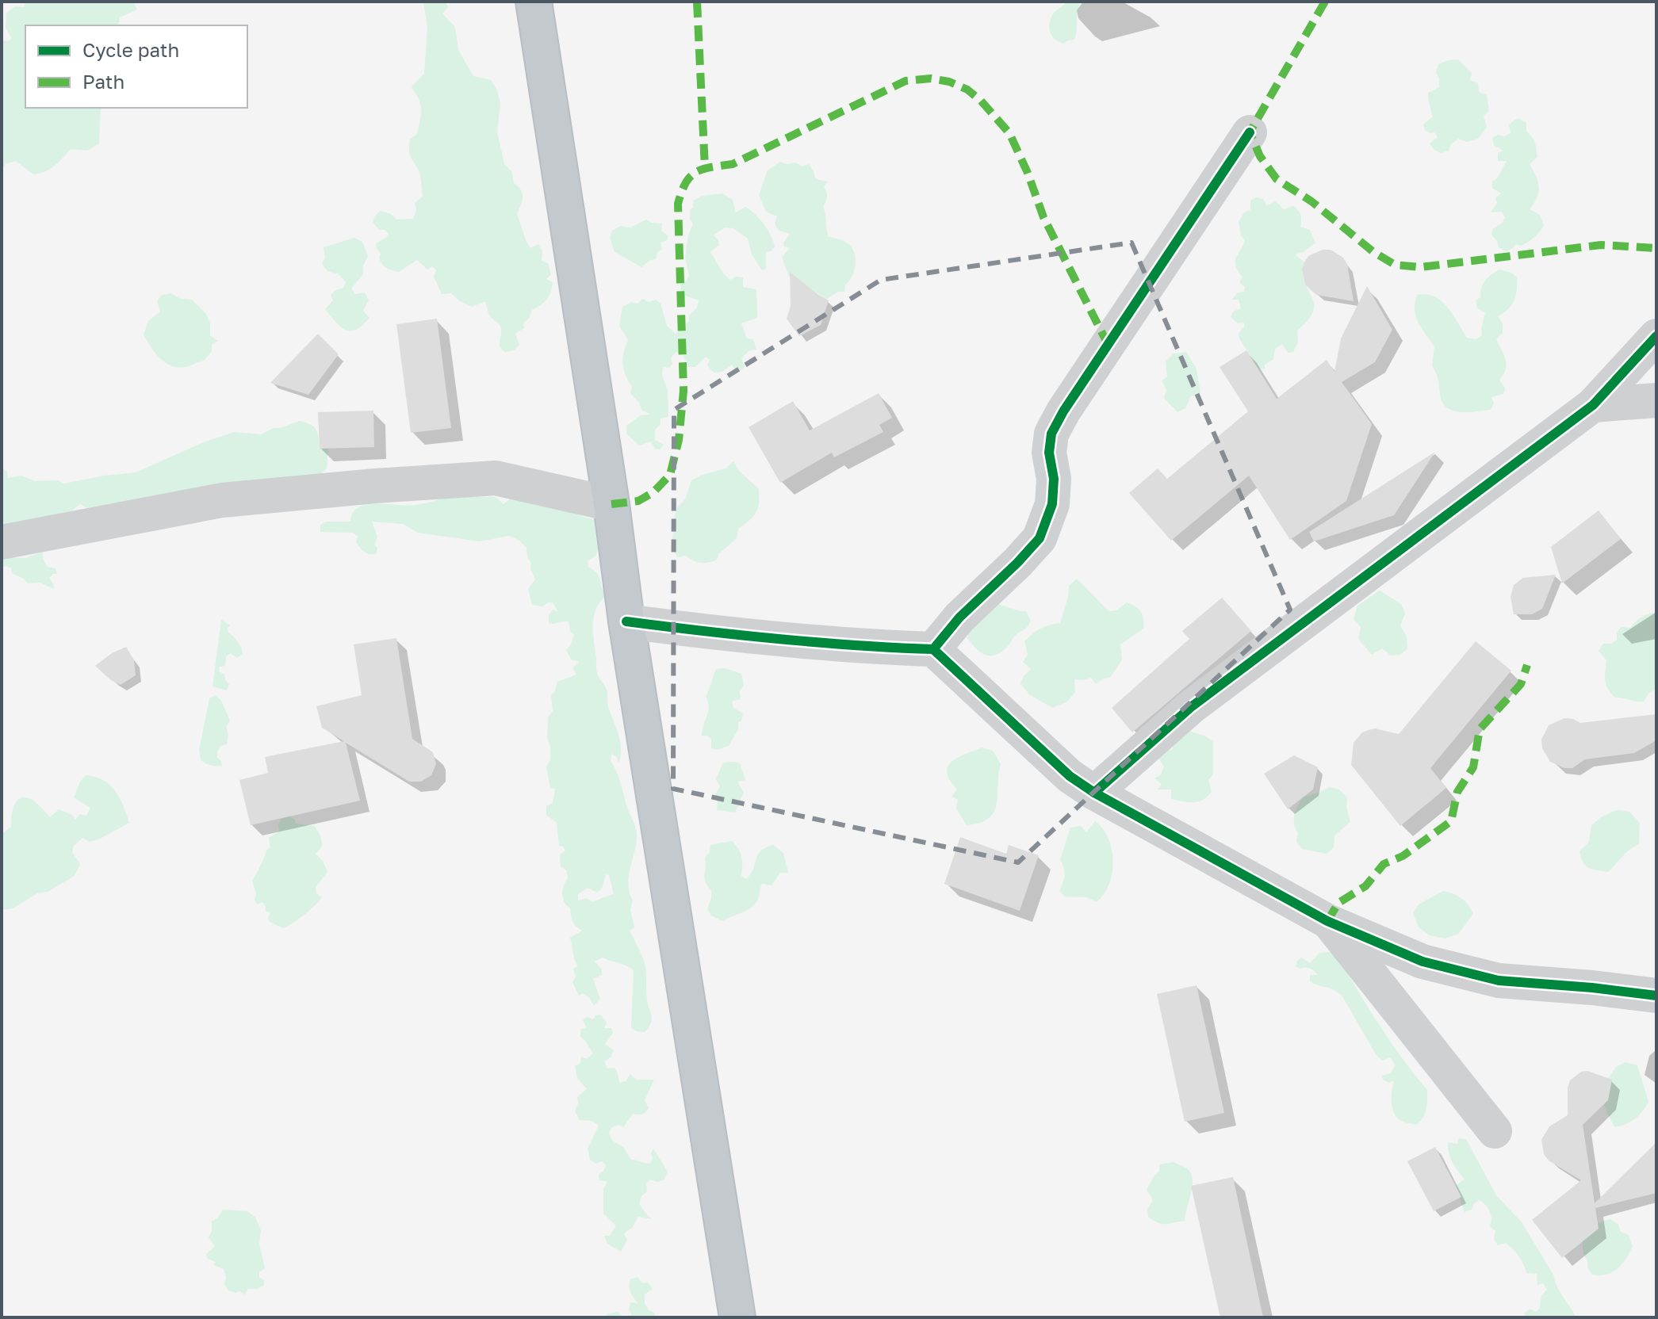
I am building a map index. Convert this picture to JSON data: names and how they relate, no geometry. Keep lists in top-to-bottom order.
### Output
{
  "legend": ["Cycle path", "Path"]
}
